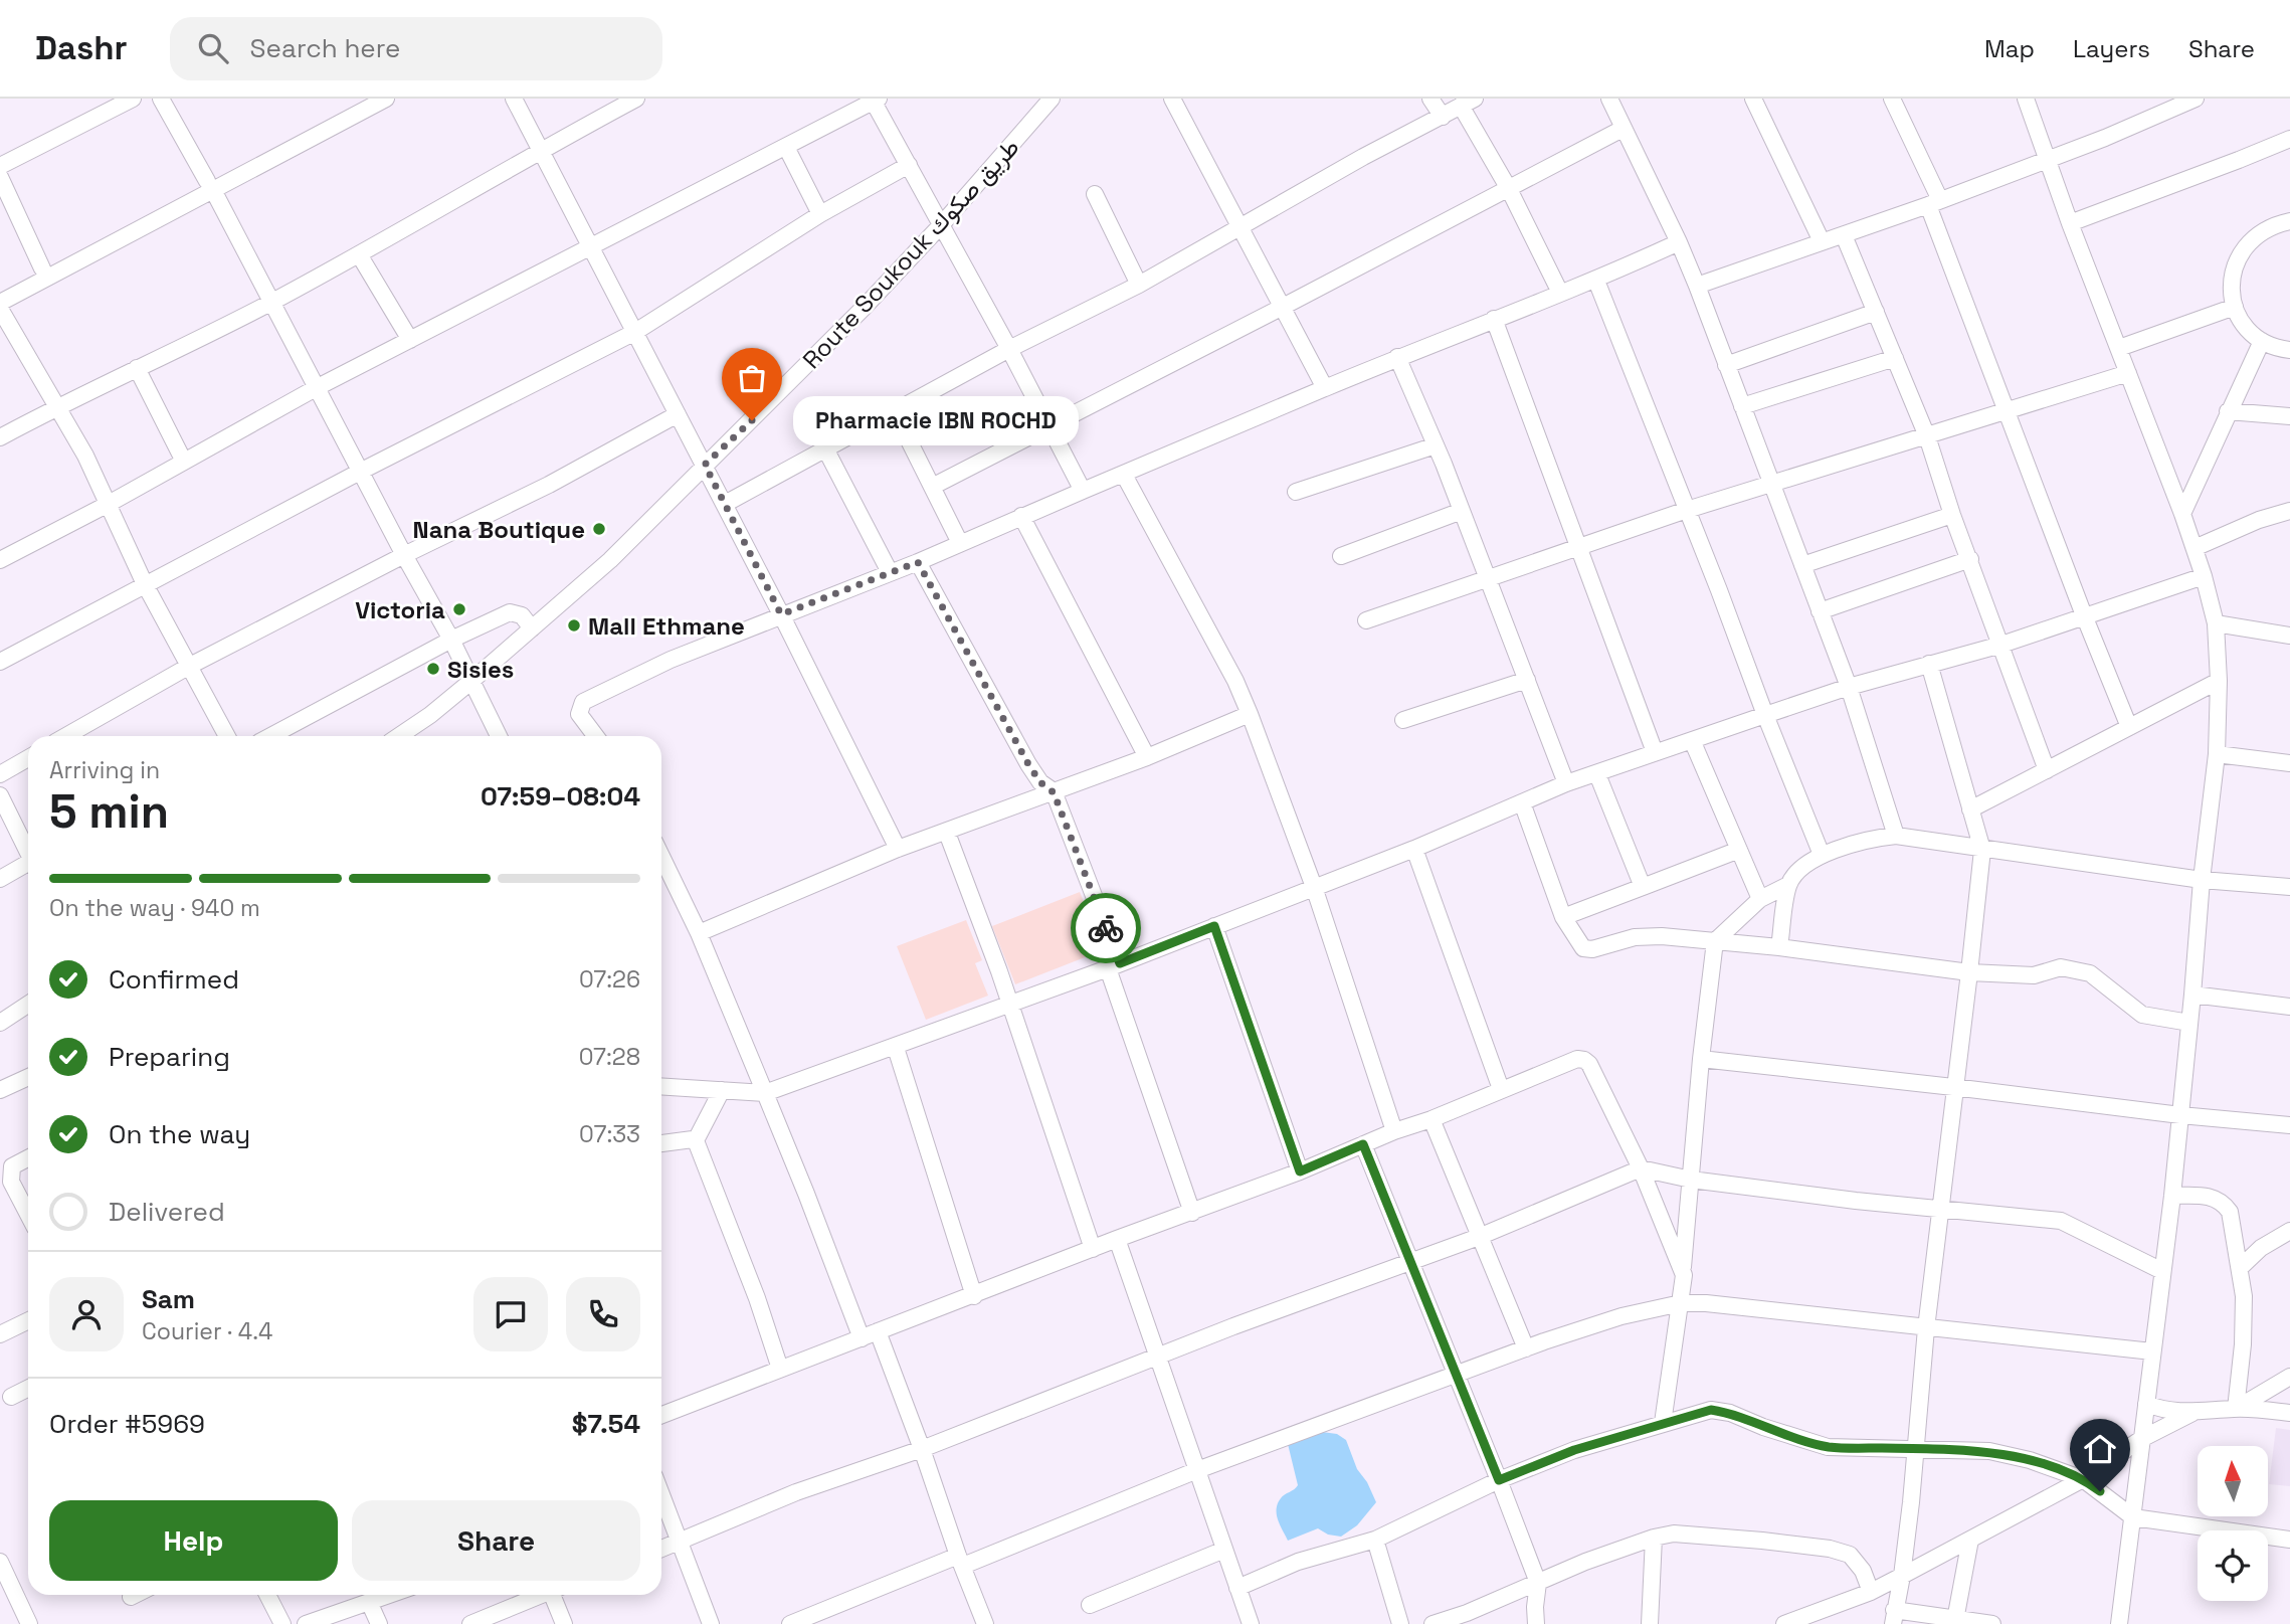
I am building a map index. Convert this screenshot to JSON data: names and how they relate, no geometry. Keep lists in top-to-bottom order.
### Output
{
  "streets": {
    "street": ["Route Soukouk طريق صكوك"]
  },
  "places": [
    "Pharmacie IBN ROCHD",
    "Nana Boutique",
    "Victoria",
    "Mall Ethmane",
    "Sisies"
  ],
  "north": "top",
  "page": {
    "header": "Dashr",
    "search": "Search here",
    "nav": ["Map", "Layers", "Share"],
    "bubble": "Pharmacie IBN ROCHD",
    "heading": ["5 min", "Arriving in", "07:59–08:04"],
    "panel": [
      "Sam",
      "Courier · 4.4",
      "Order #5969",
      "$7.54"
    ],
    "bar": "On the way · 940 m",
    "list": [
      ["Confirmed", "07:26"],
      ["Preparing", "07:28"],
      ["On the way", "07:33"],
      "Delivered"
    ],
    "buttons": ["Help", "Share"]
  }
}
